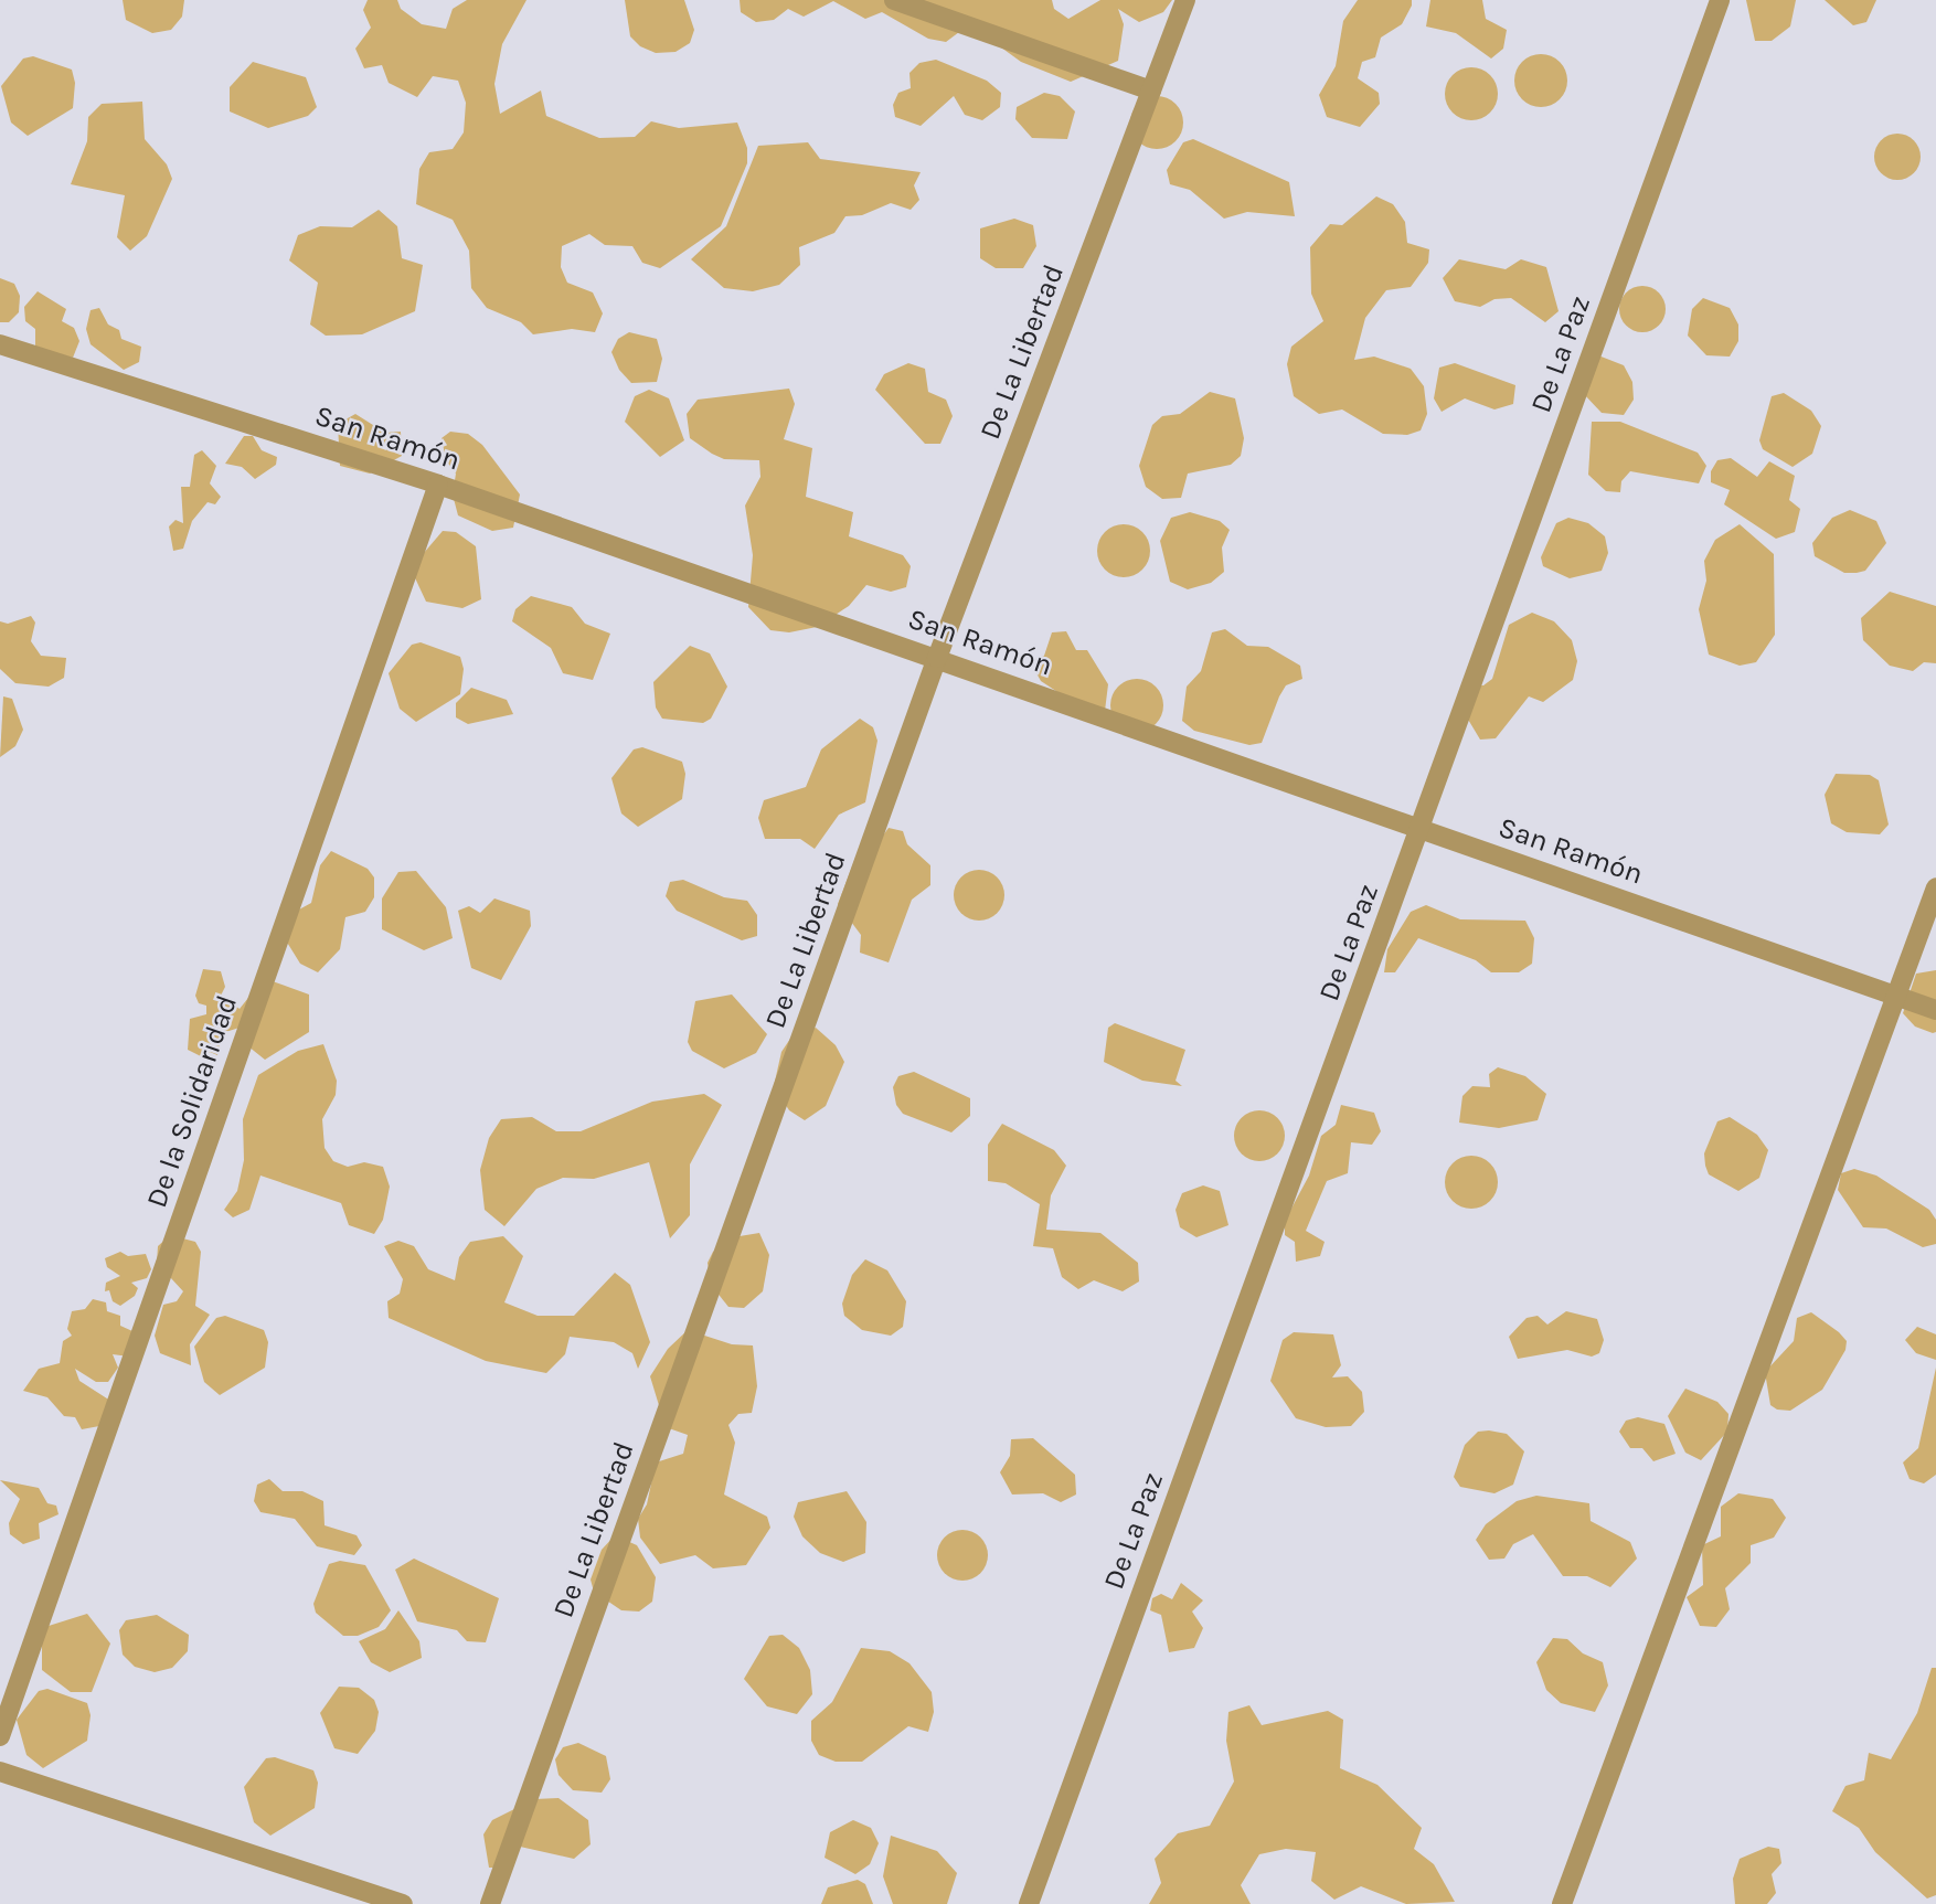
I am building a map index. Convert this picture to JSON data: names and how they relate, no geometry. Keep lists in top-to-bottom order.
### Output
{
  "streets": {
    "street": [
      "De La Libertad",
      "De La Paz",
      "San Ramón",
      "De la Solidaridad"
    ]
  },
  "crossings": [
    ["De La Libertad", "San Ramón"],
    ["De La Paz", "San Ramón"],
    ["San Ramón", "De la Solidaridad"]
  ]
}
